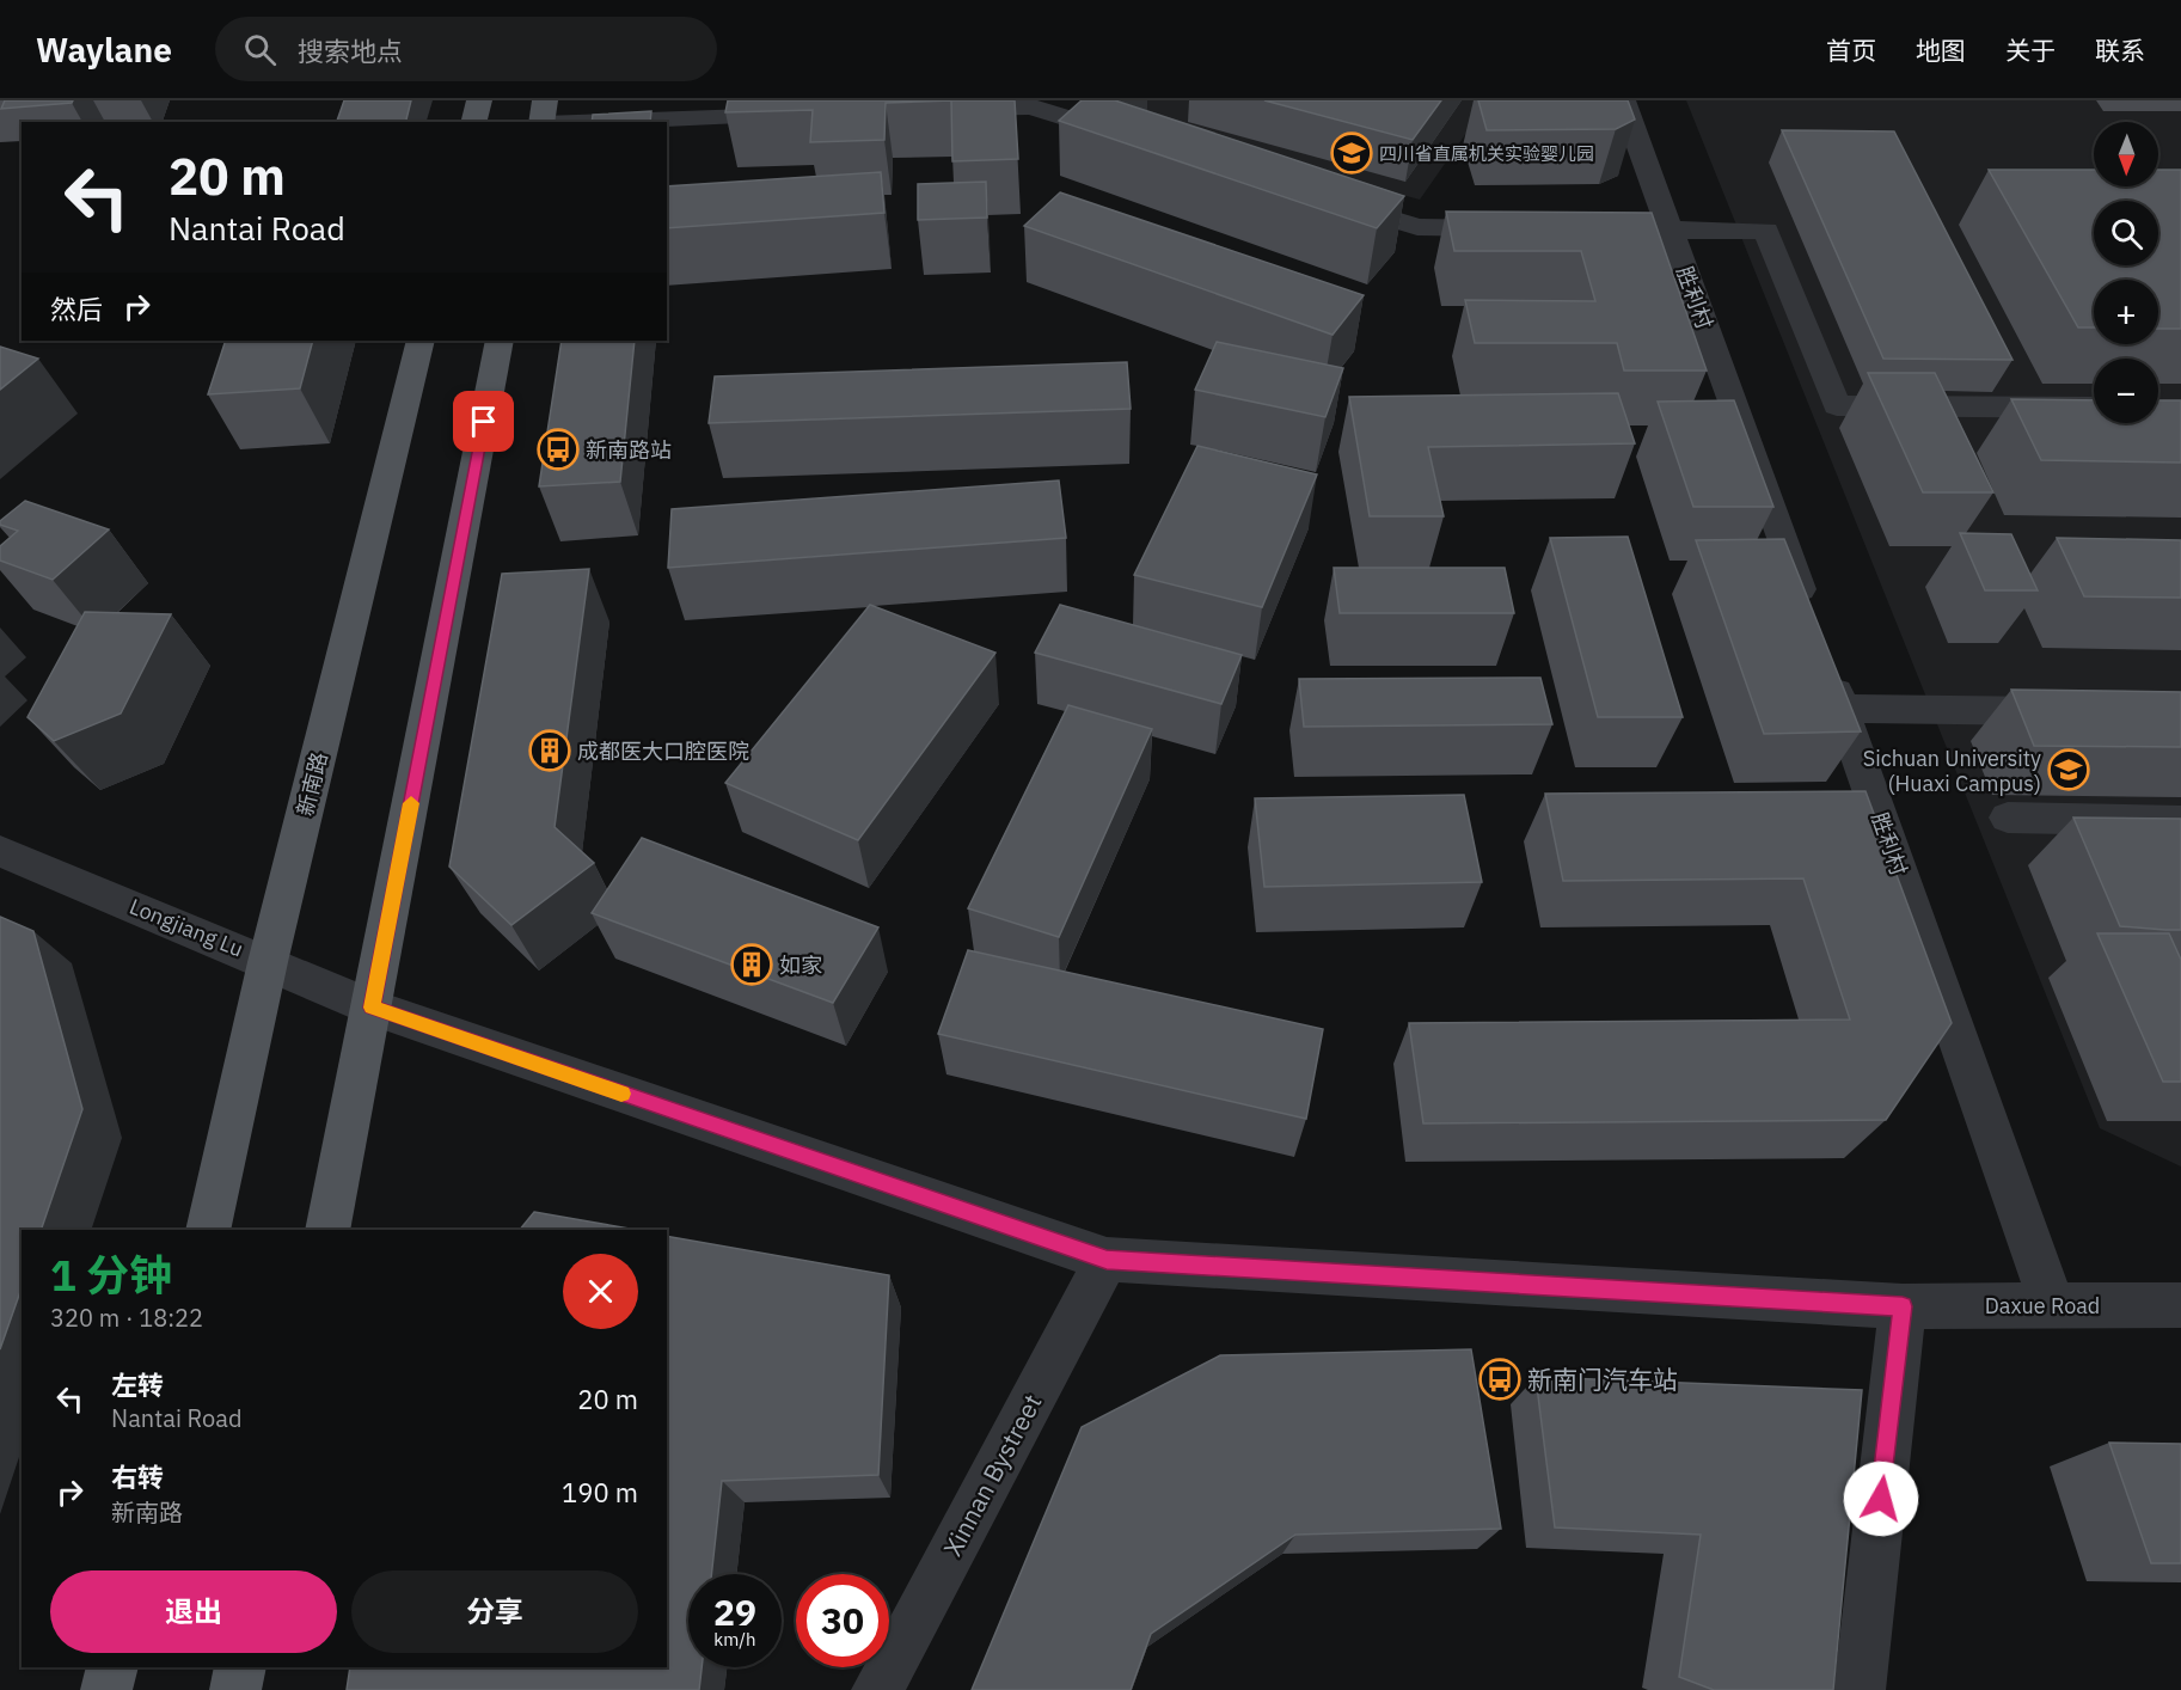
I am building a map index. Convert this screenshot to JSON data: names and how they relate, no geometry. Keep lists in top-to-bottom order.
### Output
{
  "streets": {
    "main road": ["新南路"],
    "street": [
      "胜利村",
      "Longjiang Lu",
      "Daxue Road",
      "Xinnan Bystreet"
    ]
  },
  "crossings": [
    ["胜利村", "Daxue Road"],
    ["新南路", "Longjiang Lu"],
    ["Longjiang Lu", "Daxue Road"],
    ["Longjiang Lu", "Xinnan Bystreet"],
    ["Daxue Road", "Xinnan Bystreet"]
  ],
  "places": {
    "school or university": ["四川省直属机关实验婴儿园", "Sichuan University (Huaxi Campus)"],
    "bus stop": ["新南路站", "新南门汽车站"],
    "building": ["成都医大口腔医院", "如家"]
  },
  "north": "bottom",
  "page": {
    "header": "Waylane",
    "search": "搜索地点",
    "nav": [
      "首页",
      "地图",
      "关于",
      "联系"
    ],
    "map_buttons": ["+", "−"],
    "turn": ["20 m", "Nantai Road"],
    "then": "然后",
    "heading": ["1 分钟", "320 m · 18:22"],
    "list": [
      {
        "name": "左转",
        "note": "Nantai Road",
        "value": "20 m"
      },
      {
        "name": "右转",
        "note": "新南路",
        "value": "190 m"
      }
    ],
    "buttons": ["退出", "分享"],
    "speed": "29 km/h",
    "limit": "30"
  }
}
